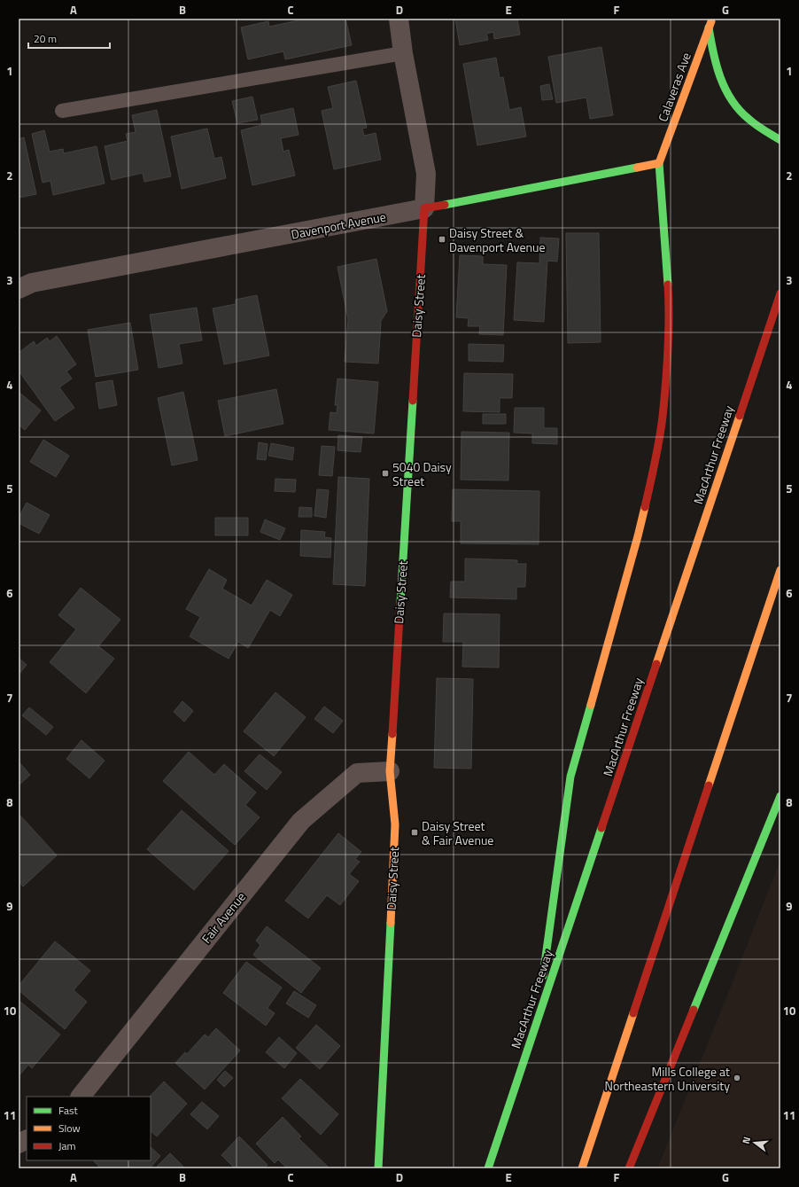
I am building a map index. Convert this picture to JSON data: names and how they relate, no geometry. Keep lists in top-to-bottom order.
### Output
{
  "streets": {
    "main road": [
      "Calaveras Ave",
      "Davenport Avenue",
      "Daisy Street",
      "MacArthur Freeway"
    ],
    "street": ["Fair Avenue"]
  },
  "crossings": [
    ["Calaveras Ave", "Davenport Avenue"],
    ["Davenport Avenue", "Daisy Street"],
    ["Daisy Street", "Fair Avenue"]
  ],
  "places": {
    "transit": ["Daisy Street & Davenport Avenue", "5040 Daisy Street", "Daisy Street & Fair Avenue"],
    "other": ["Mills College at Northeastern University"]
  },
  "legend": ["Fast", "Slow", "Jam"],
  "scale_bar": "20 m",
  "north": "left",
  "grid": {
    "columns": [
      "A",
      "B",
      "C",
      "D",
      "E",
      "F",
      "G"
    ],
    "rows": [
      "1",
      "2",
      "3",
      "4",
      "5",
      "6",
      "7",
      "8",
      "9",
      "10",
      "11"
    ]
  }
}
